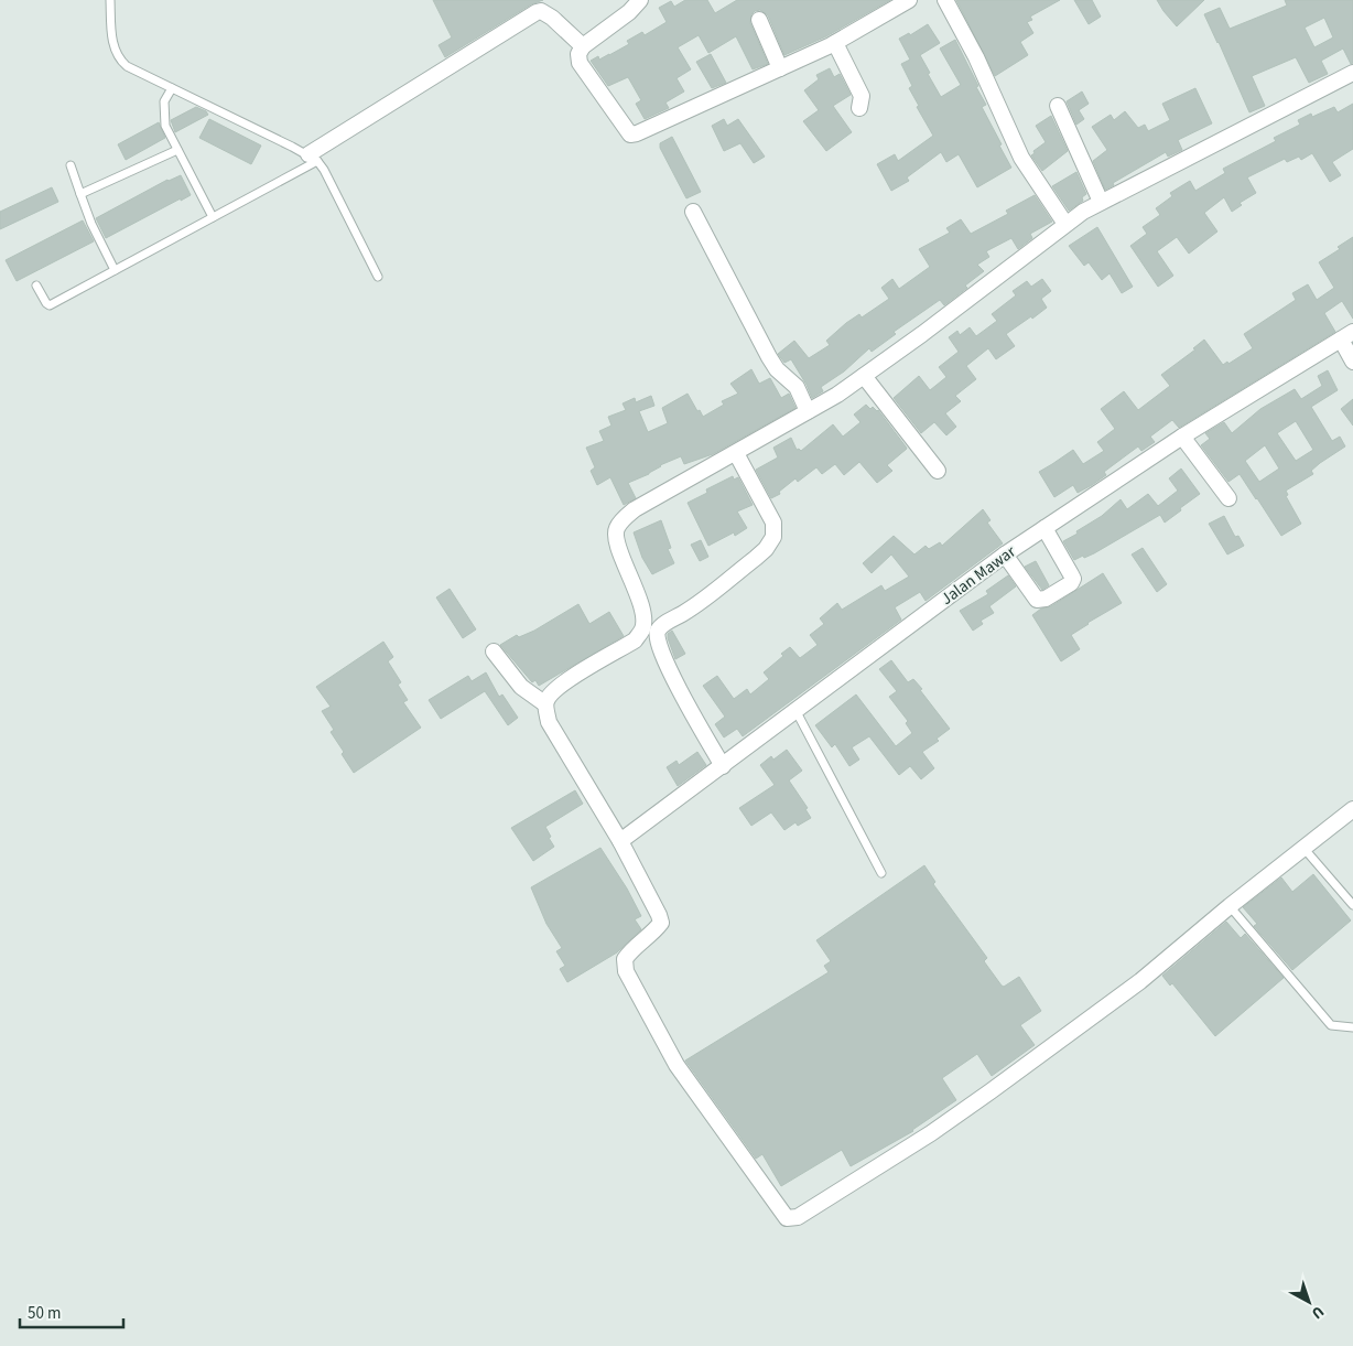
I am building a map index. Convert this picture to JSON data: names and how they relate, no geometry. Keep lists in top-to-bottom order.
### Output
{
  "streets": {
    "street": ["Jalan Mawar"]
  },
  "scale_bar": "50 m",
  "north": "bottom right"
}
